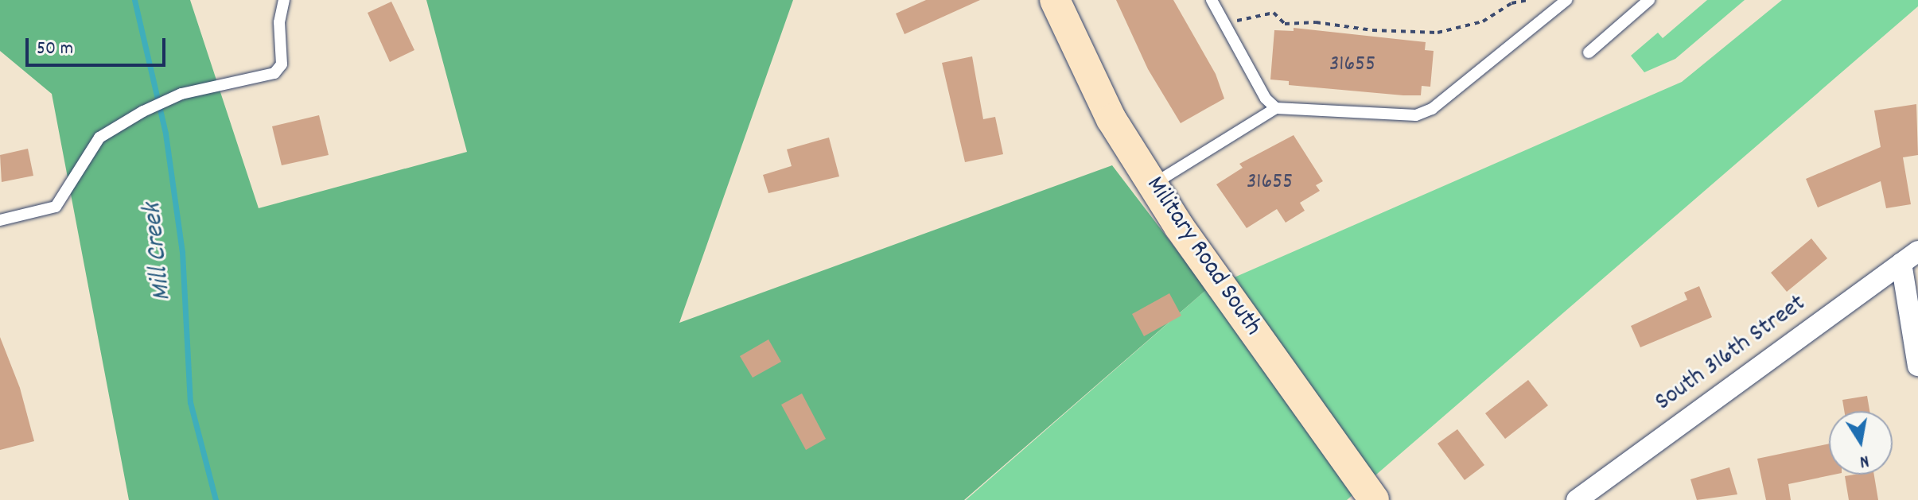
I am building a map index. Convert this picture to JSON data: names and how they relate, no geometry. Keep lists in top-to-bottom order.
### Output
{
  "streets": {
    "main road": ["Military Road South"],
    "street": ["South 316th Street"]
  },
  "water": ["Mill Creek"],
  "house_numbers": ["31655", "31655"],
  "scale_bar": "50 m",
  "north": "bottom"
}
